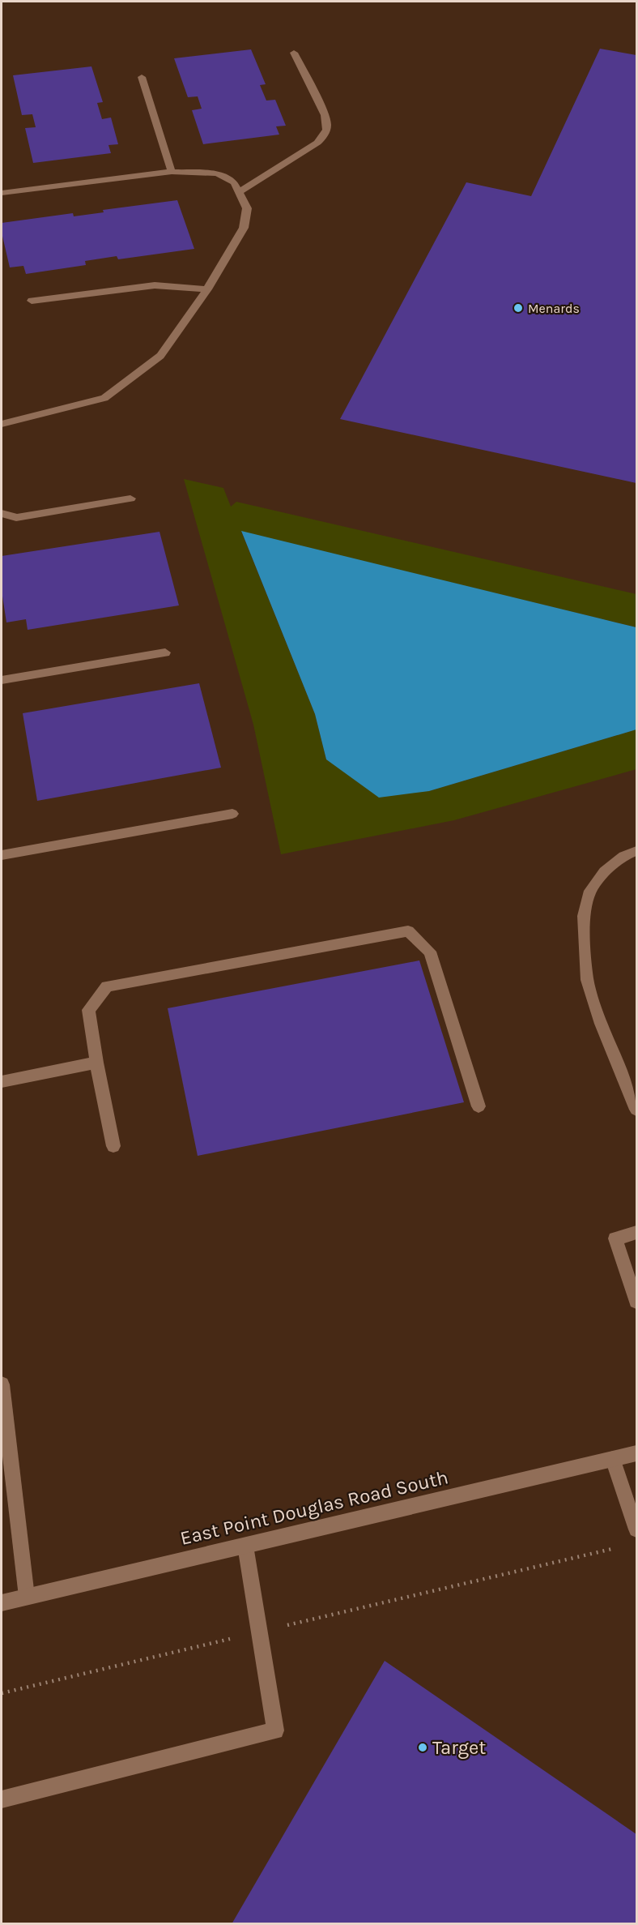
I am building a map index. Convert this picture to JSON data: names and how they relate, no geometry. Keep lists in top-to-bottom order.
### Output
{
  "streets": {
    "street": ["East Point Douglas Road South"]
  },
  "places": ["Menards", "Target"]
}
